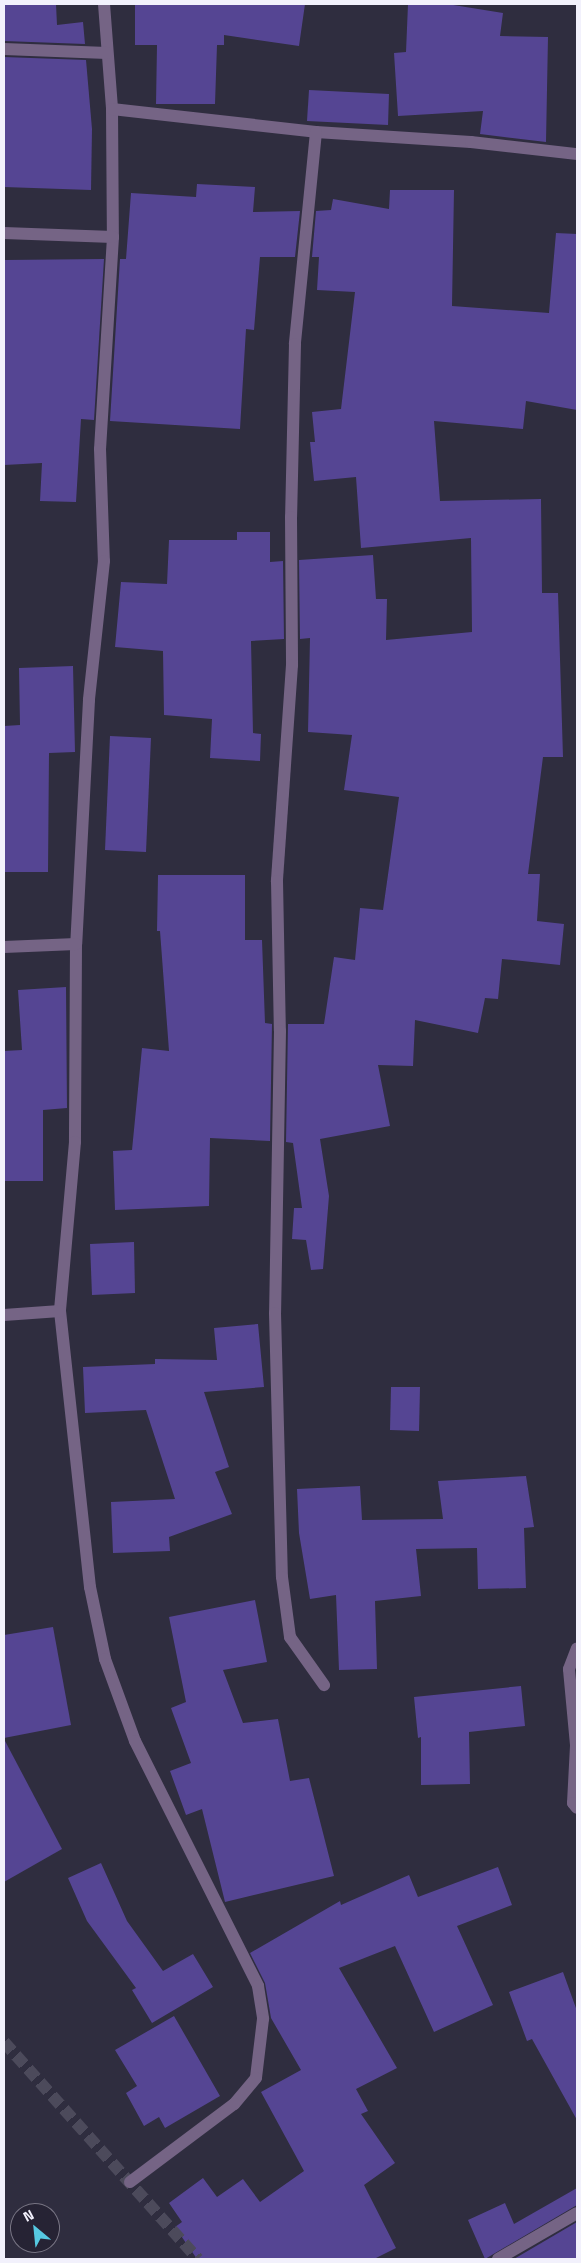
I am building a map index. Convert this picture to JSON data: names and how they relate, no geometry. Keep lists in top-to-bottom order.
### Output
{
  "north": "top left"
}
